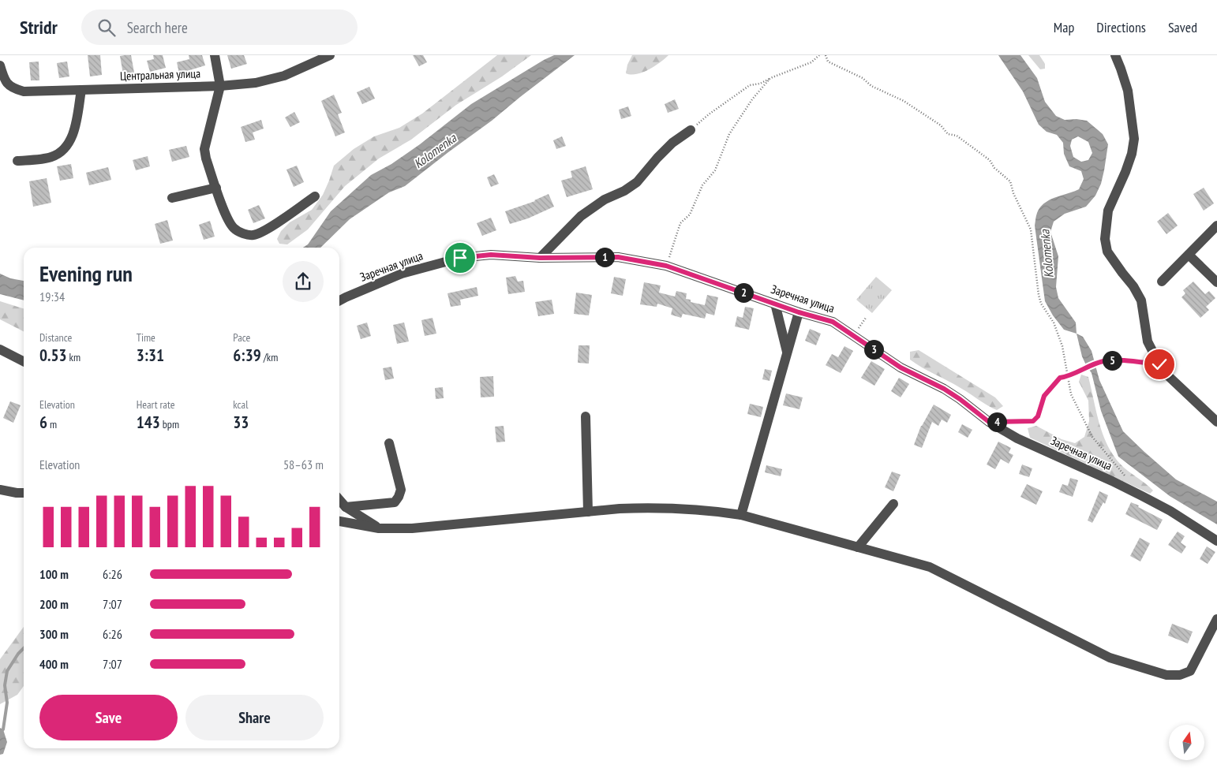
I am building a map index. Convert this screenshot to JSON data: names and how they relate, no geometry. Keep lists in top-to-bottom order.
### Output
{
  "streets": {
    "street": ["Центральная улица", "Заречная улица"]
  },
  "water": ["Kolomenka"],
  "north": "top",
  "page": {
    "header": "Stridr",
    "search": "Search here",
    "nav": ["Map", "Directions", "Saved"],
    "pins": [
      "1",
      "2",
      "3",
      "5",
      "4"
    ],
    "heading": ["Evening run", "19:34"],
    "stats": [
      ["Distance", "0.53 km"],
      ["Time", "3:31"],
      ["Pace", "6:39 /km"],
      ["Elevation", "6 m"],
      ["Heart rate", "143 bpm"],
      ["kcal", "33"]
    ],
    "chart": ["Elevation", "58–63 m"],
    "list": [
      {
        "name": "100 m",
        "note": "6:26"
      },
      {
        "name": "200 m",
        "note": "7:07"
      },
      {
        "name": "300 m",
        "note": "6:26"
      },
      {
        "name": "400 m",
        "note": "7:07"
      }
    ],
    "buttons": ["Save", "Share"]
  }
}
